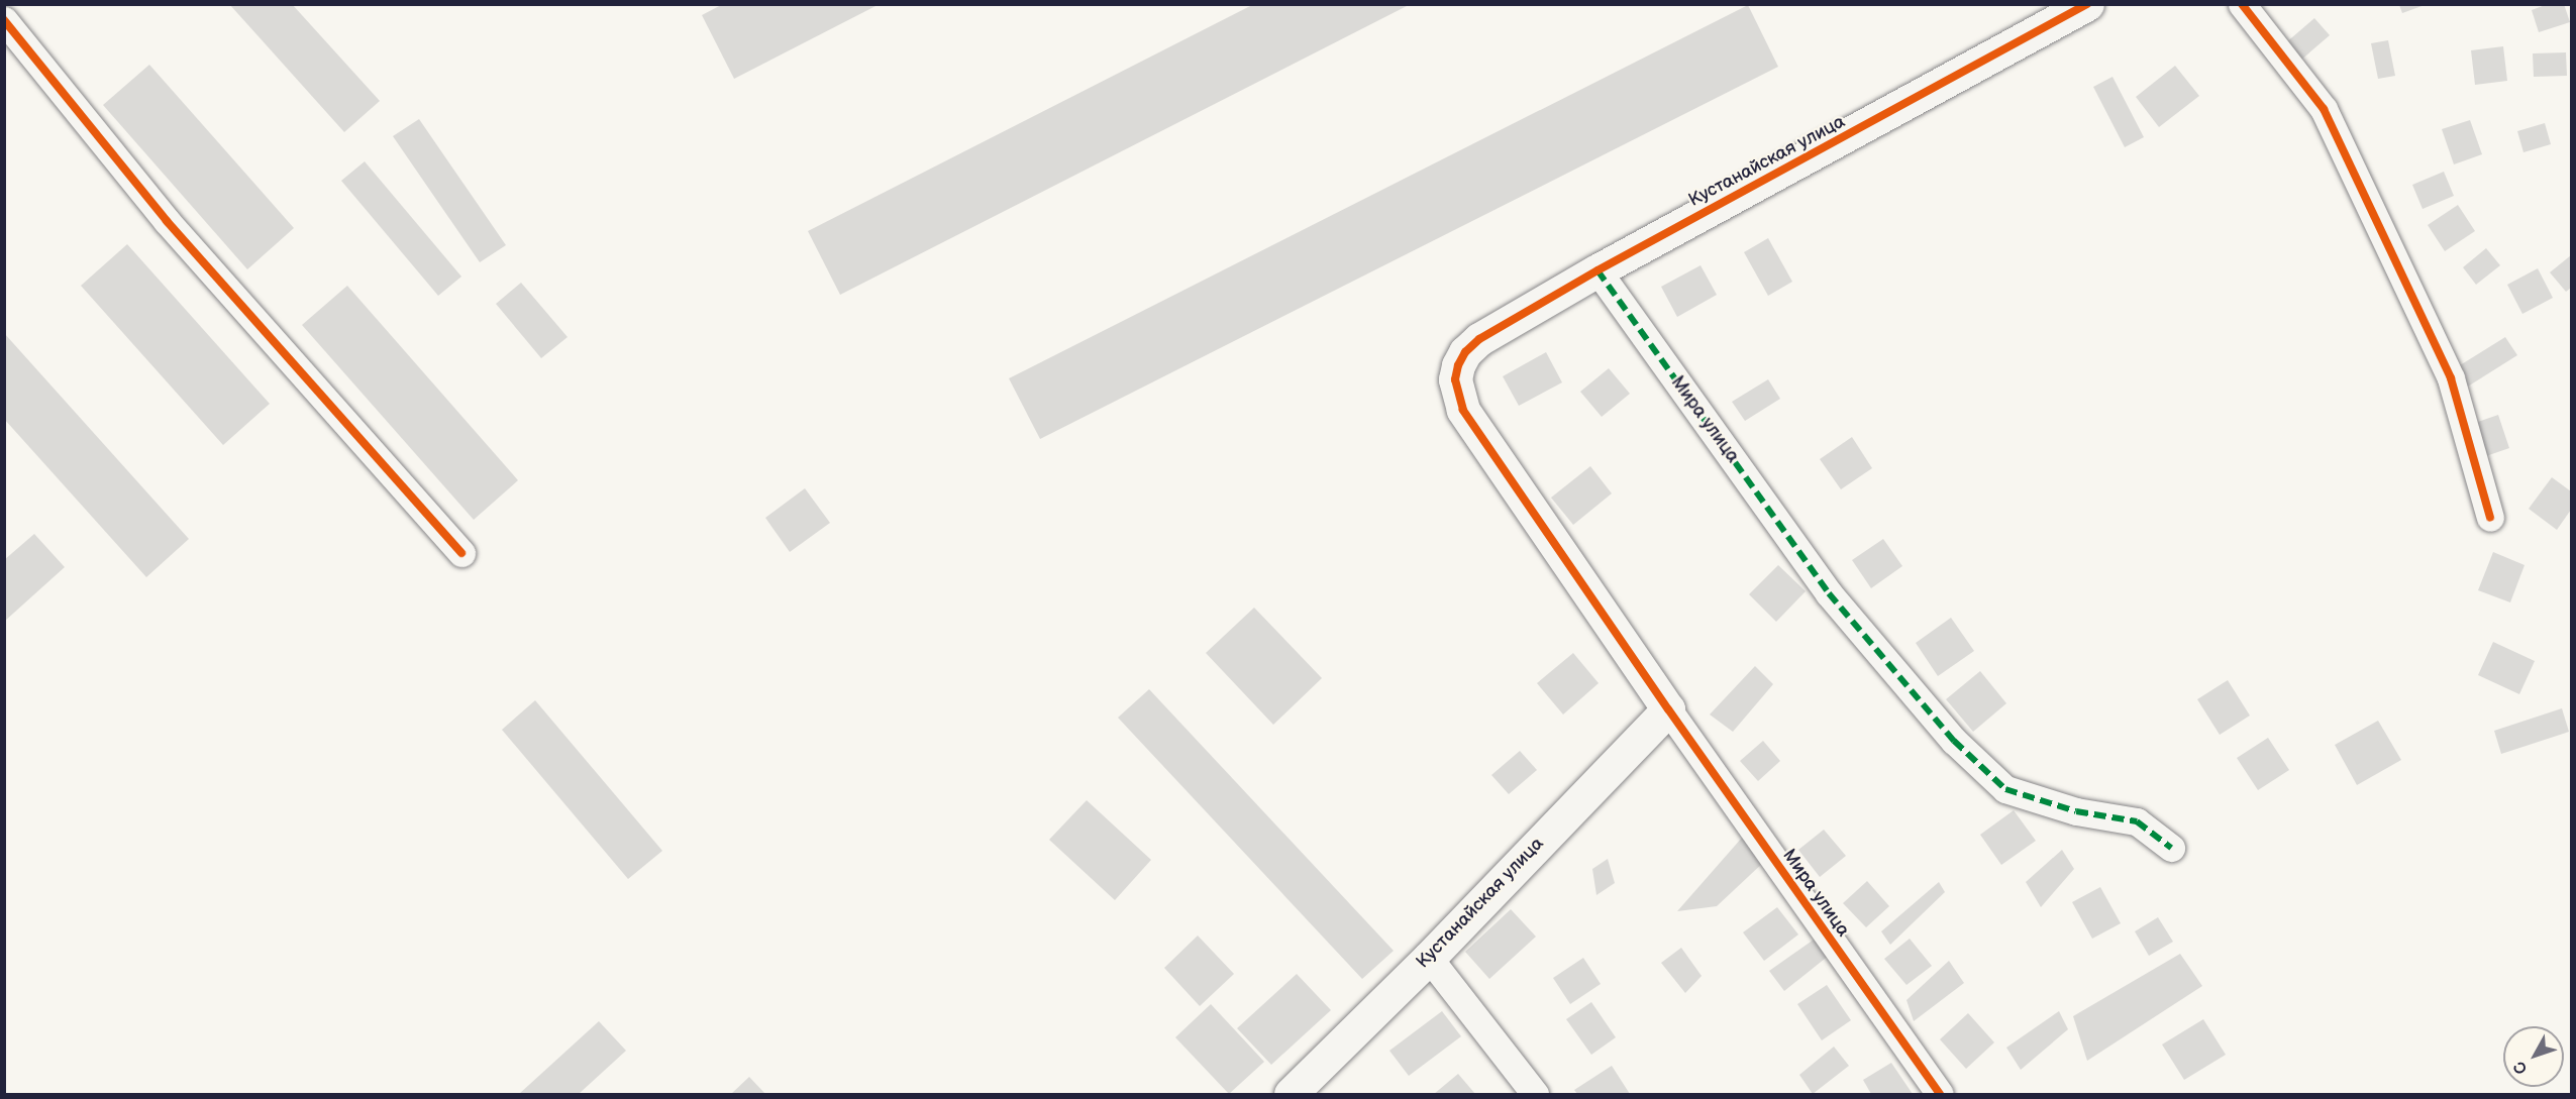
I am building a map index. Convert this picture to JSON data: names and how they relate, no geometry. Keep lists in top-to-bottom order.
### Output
{
  "streets": {
    "street": ["Кустанайская улица", "Мира улица"]
  },
  "crossings": [
    ["Кустанайская улица", "Мира улица"]
  ],
  "north": "bottom left"
}
